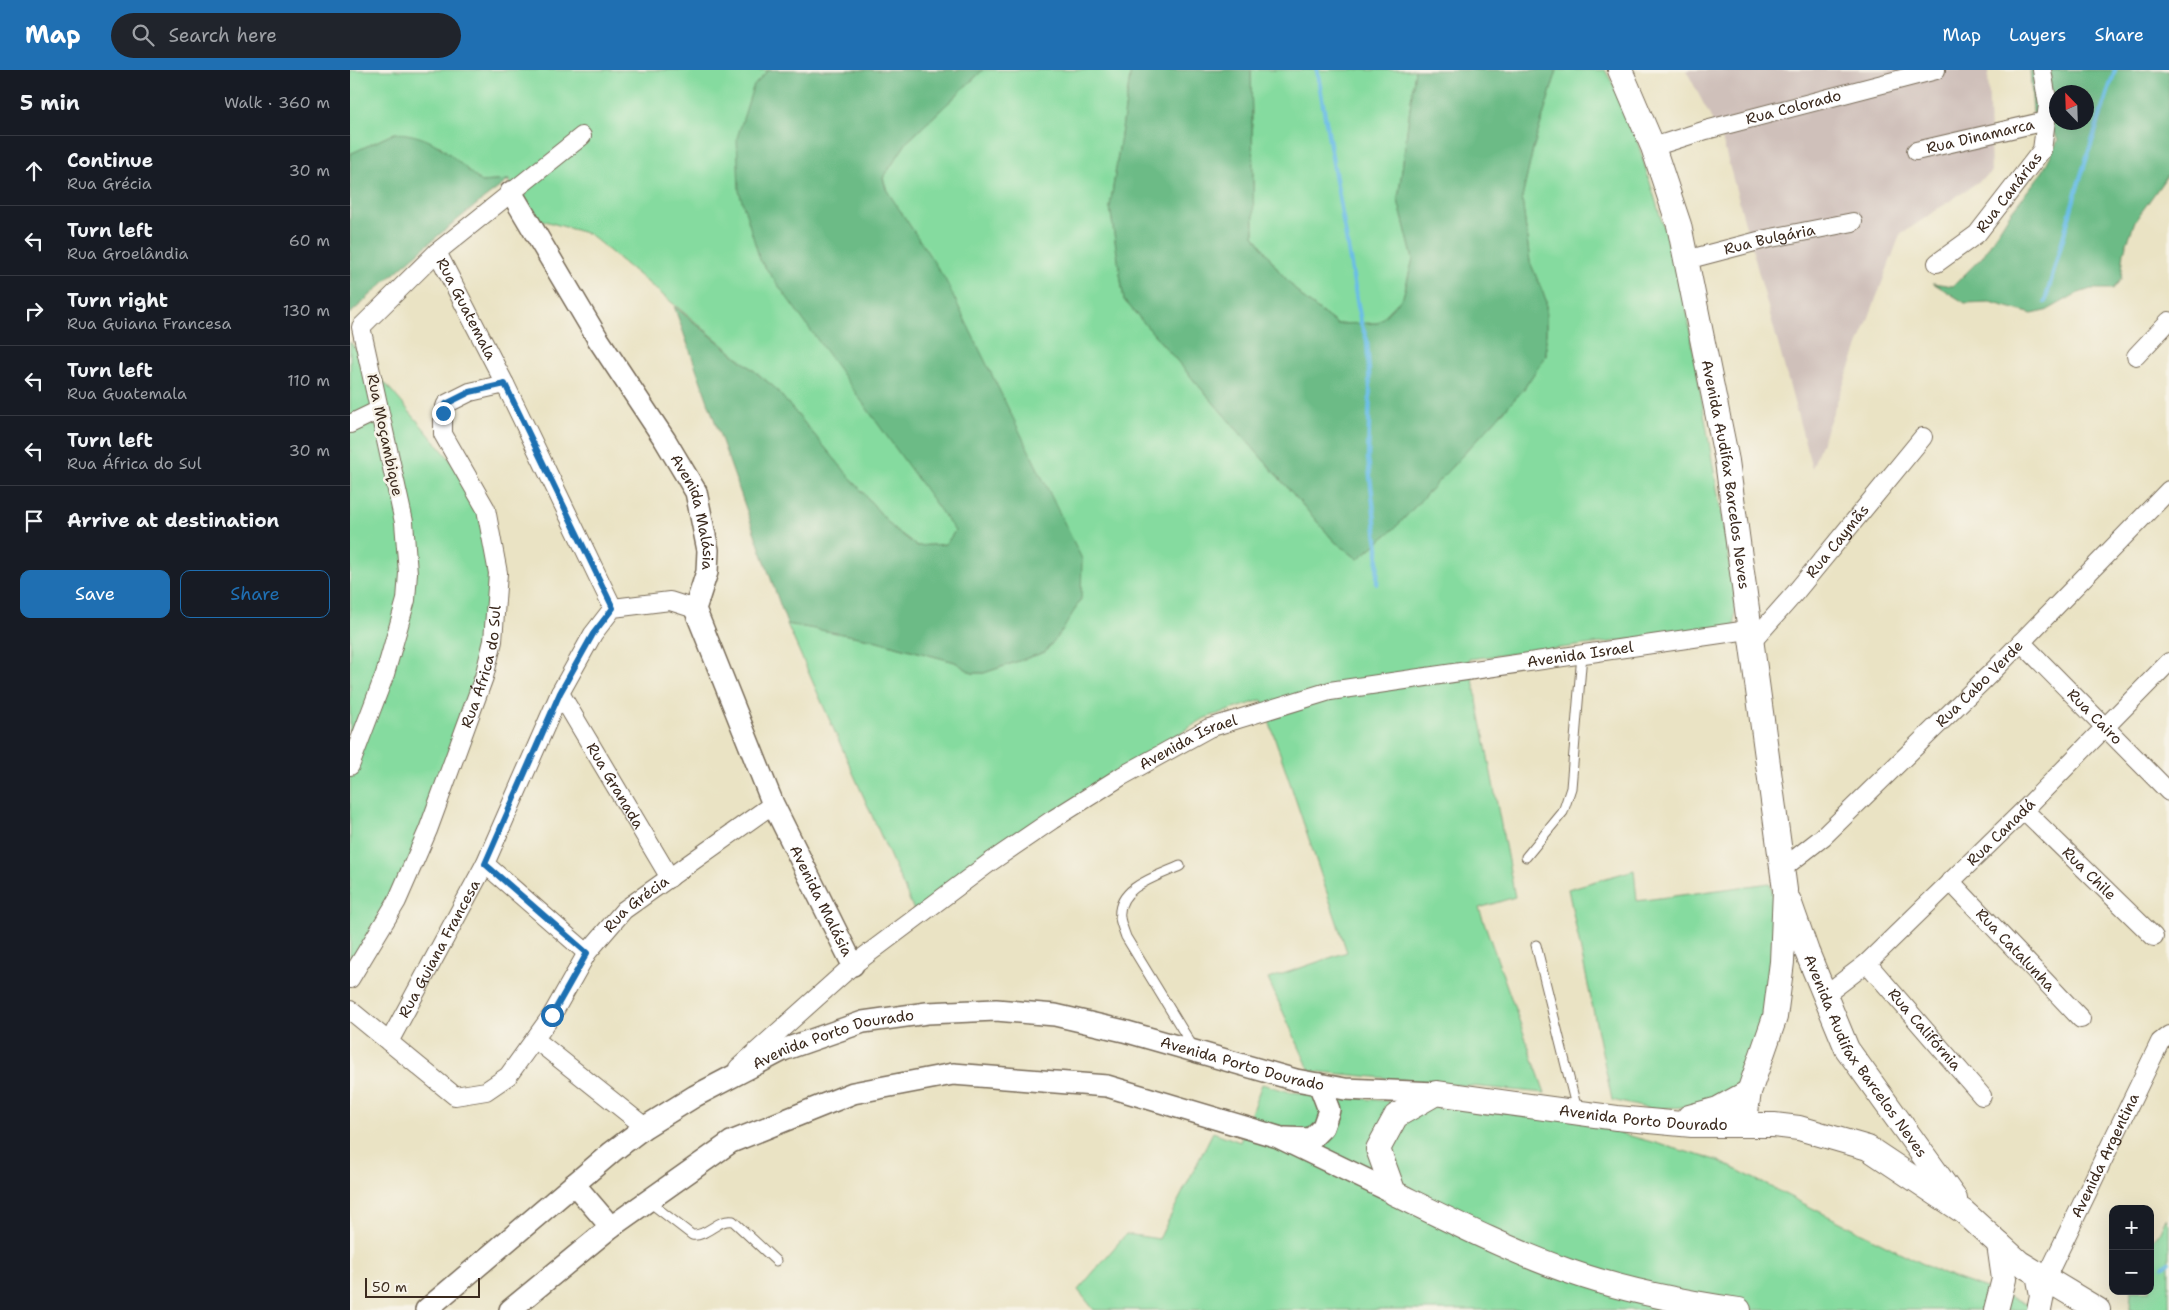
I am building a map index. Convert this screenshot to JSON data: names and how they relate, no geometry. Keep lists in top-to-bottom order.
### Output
{
  "streets": {
    "main road": ["Avenida Audifax Barcelos Neves", "Avenida Porto Dourado"],
    "street": [
      "Rua Colorado",
      "Rua Dinamarca",
      "Rua Canárias",
      "Rua Bulgária",
      "Rua Guatemala",
      "Rua Moçambique",
      "Avenida Malásia",
      "Rua Caymãs",
      "Avenida Israel",
      "Rua África do Sul",
      "Rua Cabo Verde",
      "Rua Cairo",
      "Rua Granada",
      "Rua Canadá",
      "Rua Chile",
      "Rua Grécia",
      "Rua Guiana Francesa",
      "Rua Catalunha",
      "Rua Califórnia",
      "Avenida Argentina"
    ]
  },
  "crossings": [
    ["Rua Colorado", "Avenida Audifax Barcelos Neves"],
    ["Rua Dinamarca", "Rua Canárias"],
    ["Rua Bulgária", "Avenida Audifax Barcelos Neves"],
    ["Rua Guatemala", "Rua Moçambique"],
    ["Rua Guatemala", "Rua África do Sul"],
    ["Rua Guatemala", "Rua Guiana Francesa"],
    ["Rua Moçambique", "Avenida Malásia"],
    ["Avenida Audifax Barcelos Neves", "Rua Caymãs"],
    ["Avenida Audifax Barcelos Neves", "Avenida Israel"],
    ["Avenida Audifax Barcelos Neves", "Rua Cabo Verde"],
    ["Avenida Audifax Barcelos Neves", "Rua Canadá"],
    ["Avenida Audifax Barcelos Neves", "Avenida Porto Dourado"],
    ["Avenida Malásia", "Avenida Israel"],
    ["Avenida Malásia", "Rua Grécia"],
    ["Rua Caymãs", "Avenida Israel"],
    ["Avenida Israel", "Avenida Porto Dourado"],
    ["Rua Cabo Verde", "Rua Cairo"],
    ["Rua Cairo", "Rua Canadá"],
    ["Rua Granada", "Rua Grécia"],
    ["Rua Granada", "Rua Guiana Francesa"],
    ["Rua Canadá", "Rua Chile"],
    ["Rua Canadá", "Rua Catalunha"],
    ["Rua Canadá", "Rua Califórnia"],
    ["Rua Grécia", "Rua Guiana Francesa"],
    ["Avenida Porto Dourado", "Avenida Argentina"]
  ],
  "scale_bar": "50 m",
  "north": "top left",
  "page": {
    "header": "Map",
    "search": "Search here",
    "nav": ["Map", "Layers", "Share"],
    "heading": ["5 min", "Walk · 360 m"],
    "list": [
      ["Continue", "Rua Grécia", "30 m"],
      ["Turn left", "Rua Groelândia", "60 m"],
      ["Turn right", "Rua Guiana Francesa", "130 m"],
      ["Turn left", "Rua Guatemala", "110 m"],
      ["Turn left", "Rua África do Sul", "30 m"],
      "Arrive at destination"
    ],
    "buttons": ["Save", "Share"],
    "map_buttons": ["+", "−"],
    "scale": "50 m"
  }
}
